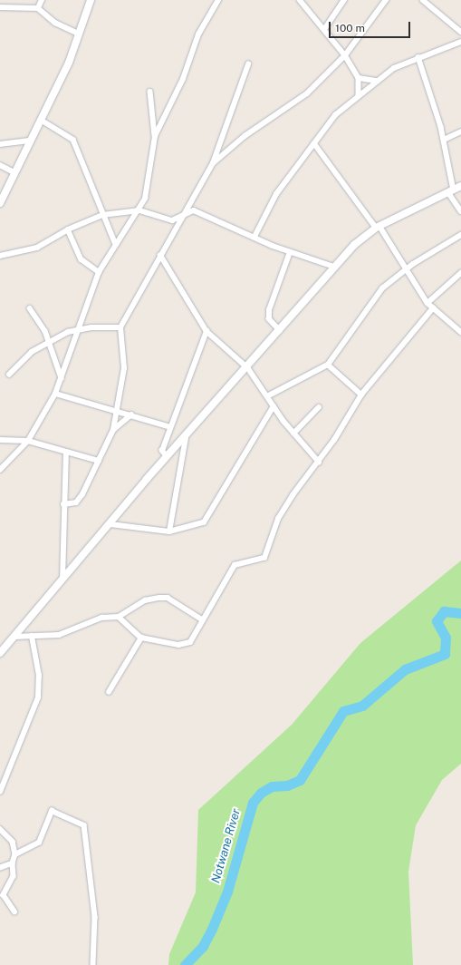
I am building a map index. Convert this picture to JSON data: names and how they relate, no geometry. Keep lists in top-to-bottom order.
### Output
{
  "water": ["Notwane River"],
  "scale_bar": "100 m"
}
